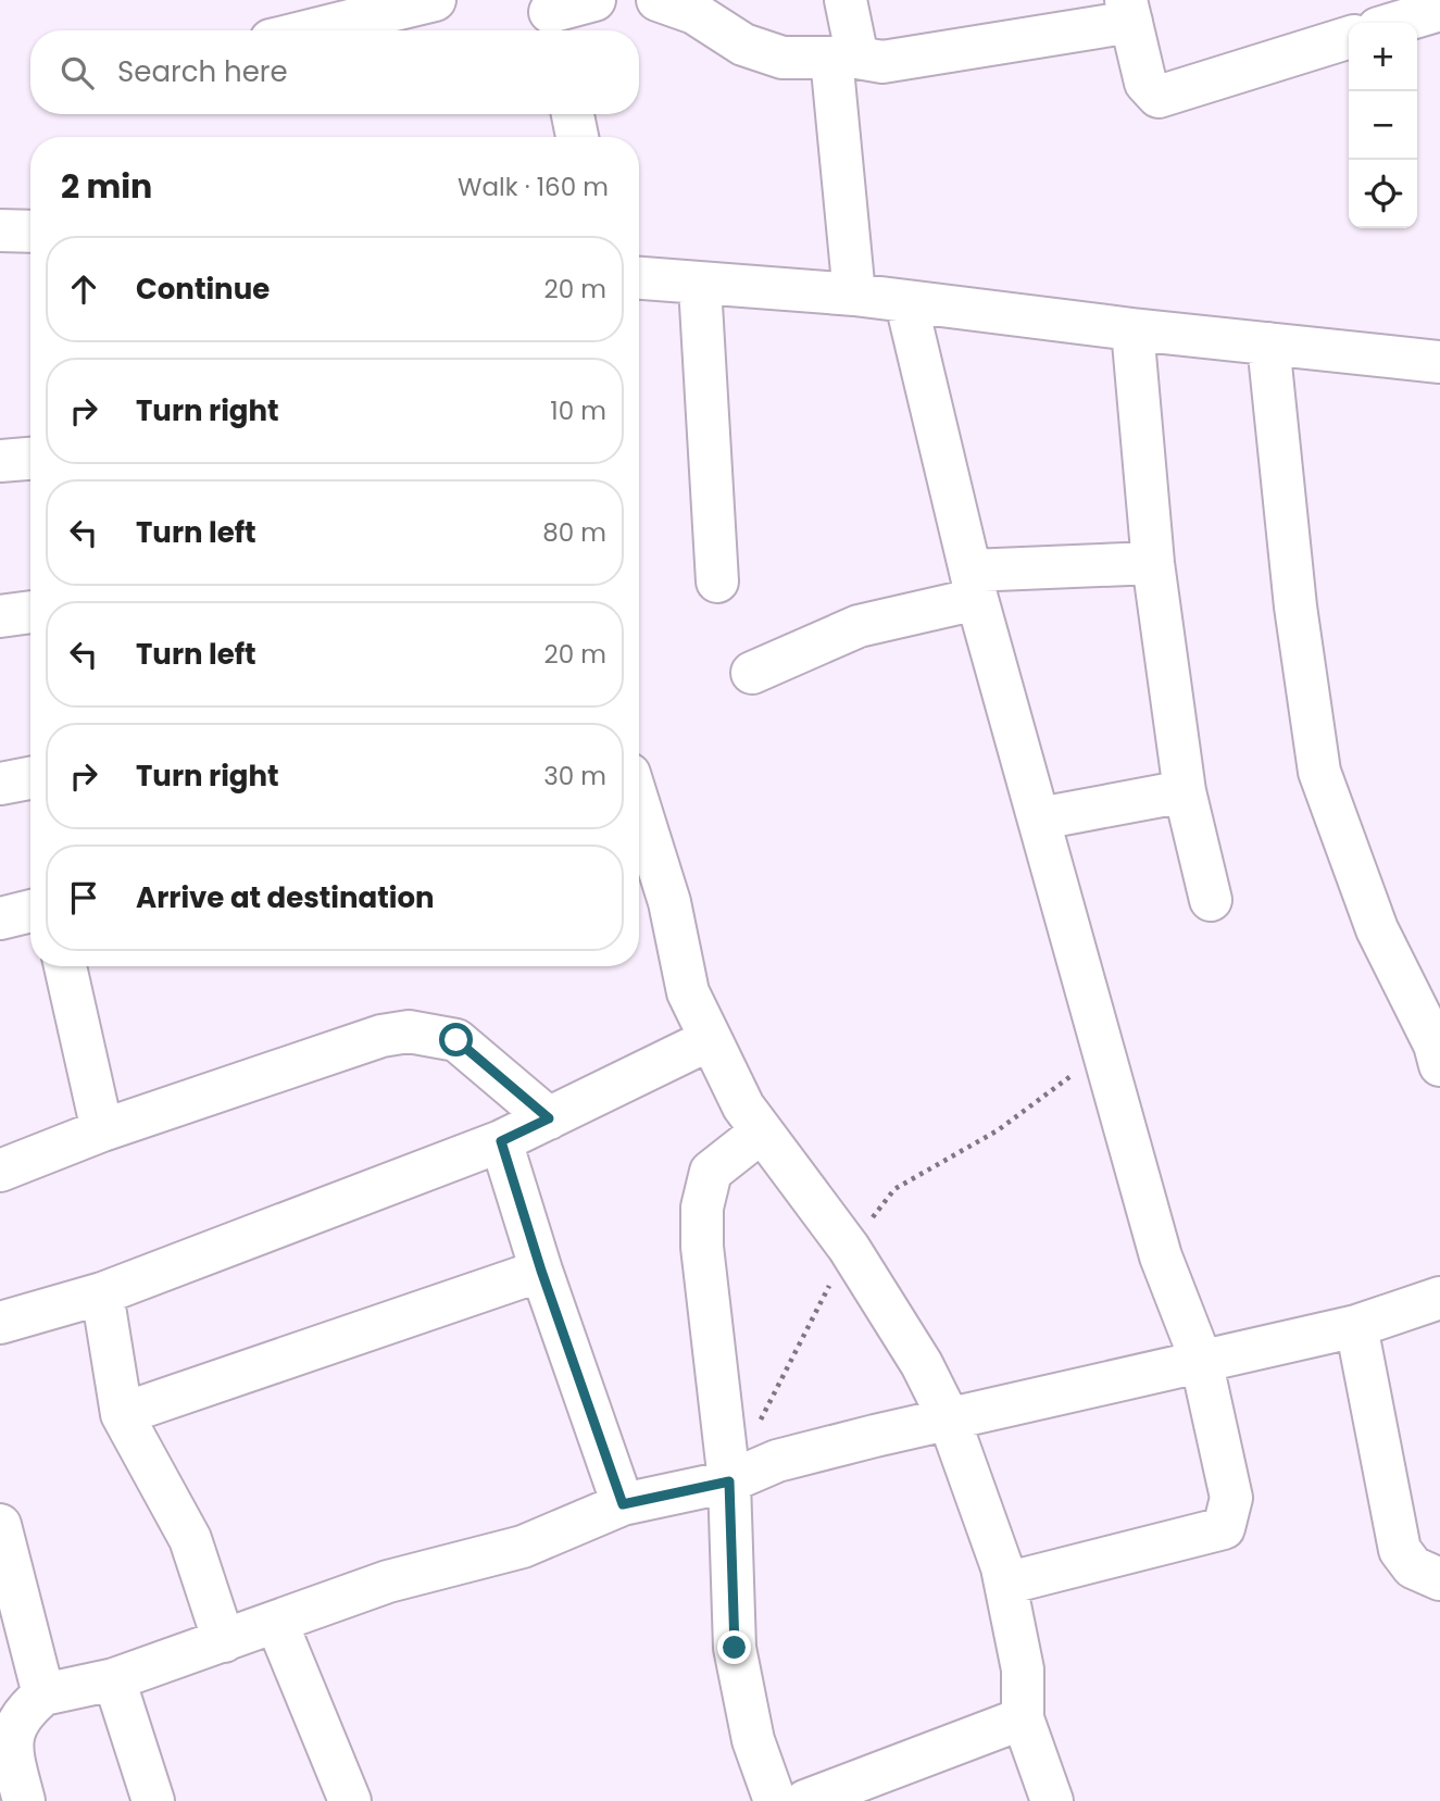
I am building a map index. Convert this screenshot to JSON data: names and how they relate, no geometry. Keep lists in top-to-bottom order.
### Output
{
  "page": {
    "map_buttons": ["+", "−"],
    "search": "Search here",
    "heading": ["2 min", "Walk · 160 m"],
    "list": [
      ["Continue", "20 m"],
      ["Turn right", "10 m"],
      ["Turn left", "80 m"],
      ["Turn left", "20 m"],
      ["Turn right", "30 m"],
      "Arrive at destination"
    ]
  }
}
